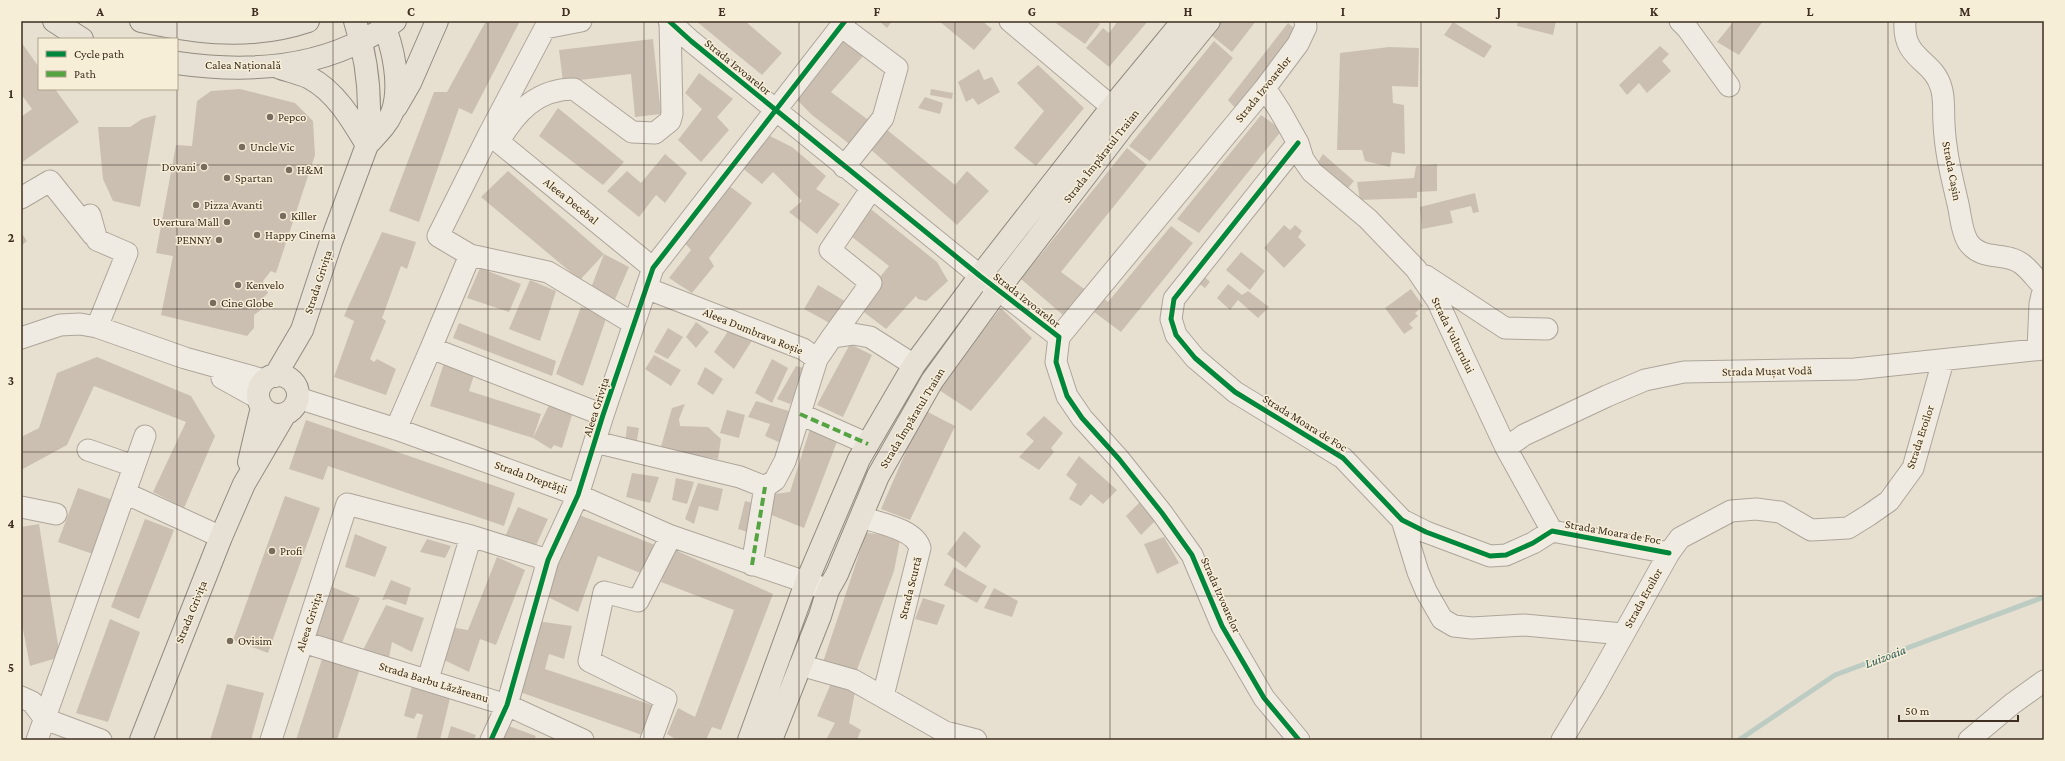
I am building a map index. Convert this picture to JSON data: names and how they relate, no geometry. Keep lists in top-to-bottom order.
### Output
{
  "streets": {
    "main road": ["Calea Națională", "Strada Împăratul Traian", "Strada Grivița"],
    "street": [
      "Strada Izvoarelor",
      "Strada Cașin",
      "Aleea Decebal",
      "Aleea Dumbrava Roșie",
      "Strada Vulturului",
      "Strada Mușat Vodă",
      "Aleea Grivița",
      "Strada Moara de Foc",
      "Strada Eroilor",
      "Strada Dreptății",
      "Strada Scurtă",
      "Strada Barbu Lăzăreanu"
    ]
  },
  "crossings": [
    ["Calea Națională", "Strada Grivița"],
    ["Strada Izvoarelor", "Strada Împăratul Traian"],
    ["Strada Izvoarelor", "Aleea Dumbrava Roșie"],
    ["Strada Izvoarelor", "Strada Vulturului"],
    ["Strada Izvoarelor", "Aleea Grivița"],
    ["Strada Împăratul Traian", "Strada Dreptății"],
    ["Strada Împăratul Traian", "Strada Scurtă"],
    ["Aleea Decebal", "Aleea Grivița"],
    ["Strada Grivița", "Strada Dreptății"],
    ["Aleea Dumbrava Roșie", "Aleea Grivița"],
    ["Strada Vulturului", "Strada Mușat Vodă"],
    ["Strada Vulturului", "Strada Moara de Foc"],
    ["Strada Mușat Vodă", "Strada Eroilor"],
    ["Aleea Grivița", "Strada Dreptății"],
    ["Aleea Grivița", "Strada Barbu Lăzăreanu"],
    ["Strada Moara de Foc", "Strada Eroilor"]
  ],
  "water": ["Luizoaia"],
  "places": [
    "Pepco",
    "Uncle Vic",
    "Dovani",
    "H&M",
    "Spartan",
    "Pizza Avanti",
    "Killer",
    "Uvertura Mall",
    "Happy Cinema",
    "PENNY",
    "Kenvelo",
    "Cine Globe",
    "Profi",
    "Ovisim"
  ],
  "legend": ["Cycle path", "Path"],
  "scale_bar": "50 m",
  "grid": {
    "columns": [
      "A",
      "B",
      "C",
      "D",
      "E",
      "F",
      "G",
      "H",
      "I",
      "J",
      "K",
      "L",
      "M"
    ],
    "rows": [
      "1",
      "2",
      "3",
      "4",
      "5"
    ]
  }
}
